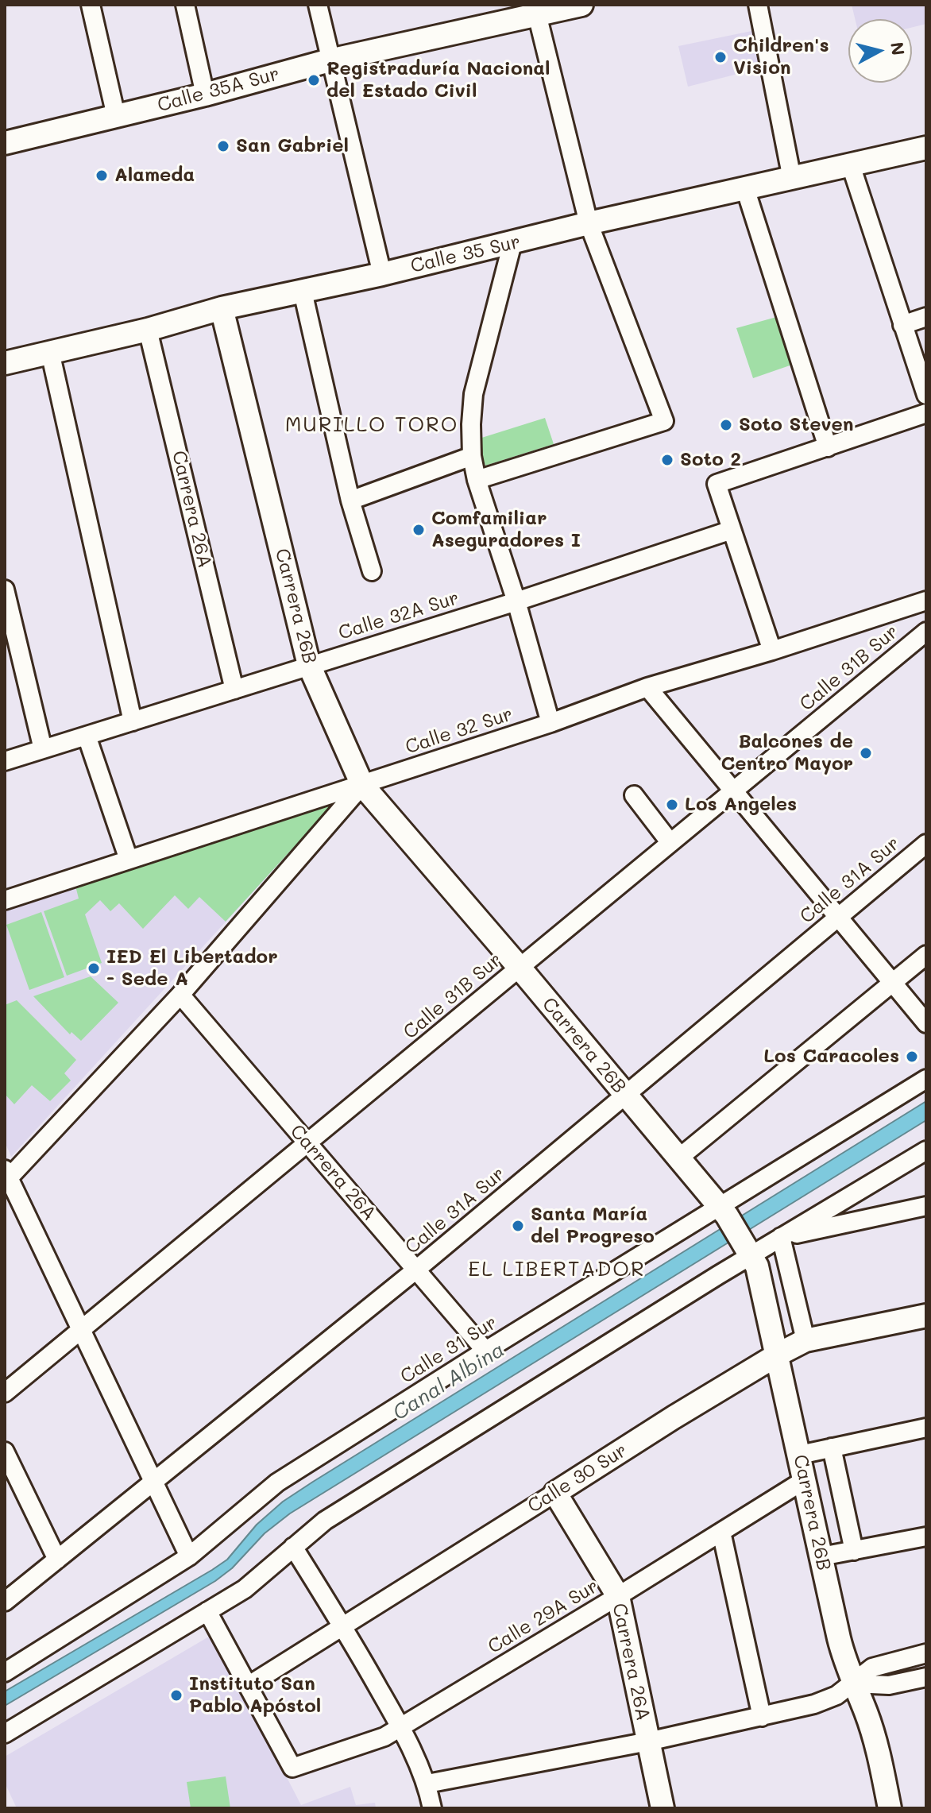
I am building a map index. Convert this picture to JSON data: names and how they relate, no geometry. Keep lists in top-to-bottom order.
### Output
{
  "streets": {
    "street": [
      "Calle 35A Sur",
      "Calle 35 Sur",
      "Carrera 26A",
      "Carrera 26B",
      "Calle 32A Sur",
      "Calle 31B Sur",
      "Calle 32 Sur",
      "Calle 31A Sur",
      "Calle 31 Sur",
      "Calle 30 Sur",
      "Calle 29A Sur"
    ]
  },
  "crossings": [
    ["Calle 35 Sur", "Carrera 26A"],
    ["Calle 35 Sur", "Carrera 26B"],
    ["Carrera 26A", "Calle 32A Sur"],
    ["Carrera 26A", "Calle 31B Sur"],
    ["Carrera 26A", "Calle 31A Sur"],
    ["Carrera 26A", "Calle 31 Sur"],
    ["Carrera 26A", "Calle 30 Sur"],
    ["Carrera 26A", "Calle 29A Sur"],
    ["Carrera 26B", "Calle 32A Sur"],
    ["Carrera 26B", "Calle 31B Sur"],
    ["Carrera 26B", "Calle 32 Sur"],
    ["Carrera 26B", "Calle 31A Sur"],
    ["Carrera 26B", "Calle 31 Sur"],
    ["Carrera 26B", "Calle 30 Sur"],
    ["Carrera 26B", "Calle 29A Sur"],
    ["Calle 30 Sur", "Calle 29A Sur"]
  ],
  "districts": ["MURILLO TORO", "EL LIBERTADOR"],
  "water": ["Canal Albina"],
  "places": [
    "Children's Vision",
    "Registraduría Nacional del Estado Civil",
    "San Gabriel",
    "Alameda",
    "Soto Steven",
    "Soto 2",
    "Comfamiliar Aseguradores I",
    "Balcones de Centro Mayor",
    "Los Angeles",
    "IED El Libertador - Sede A",
    "Los Caracoles",
    "Santa María del Progreso",
    "Instituto San Pablo Apóstol"
  ],
  "north": "right"
}
